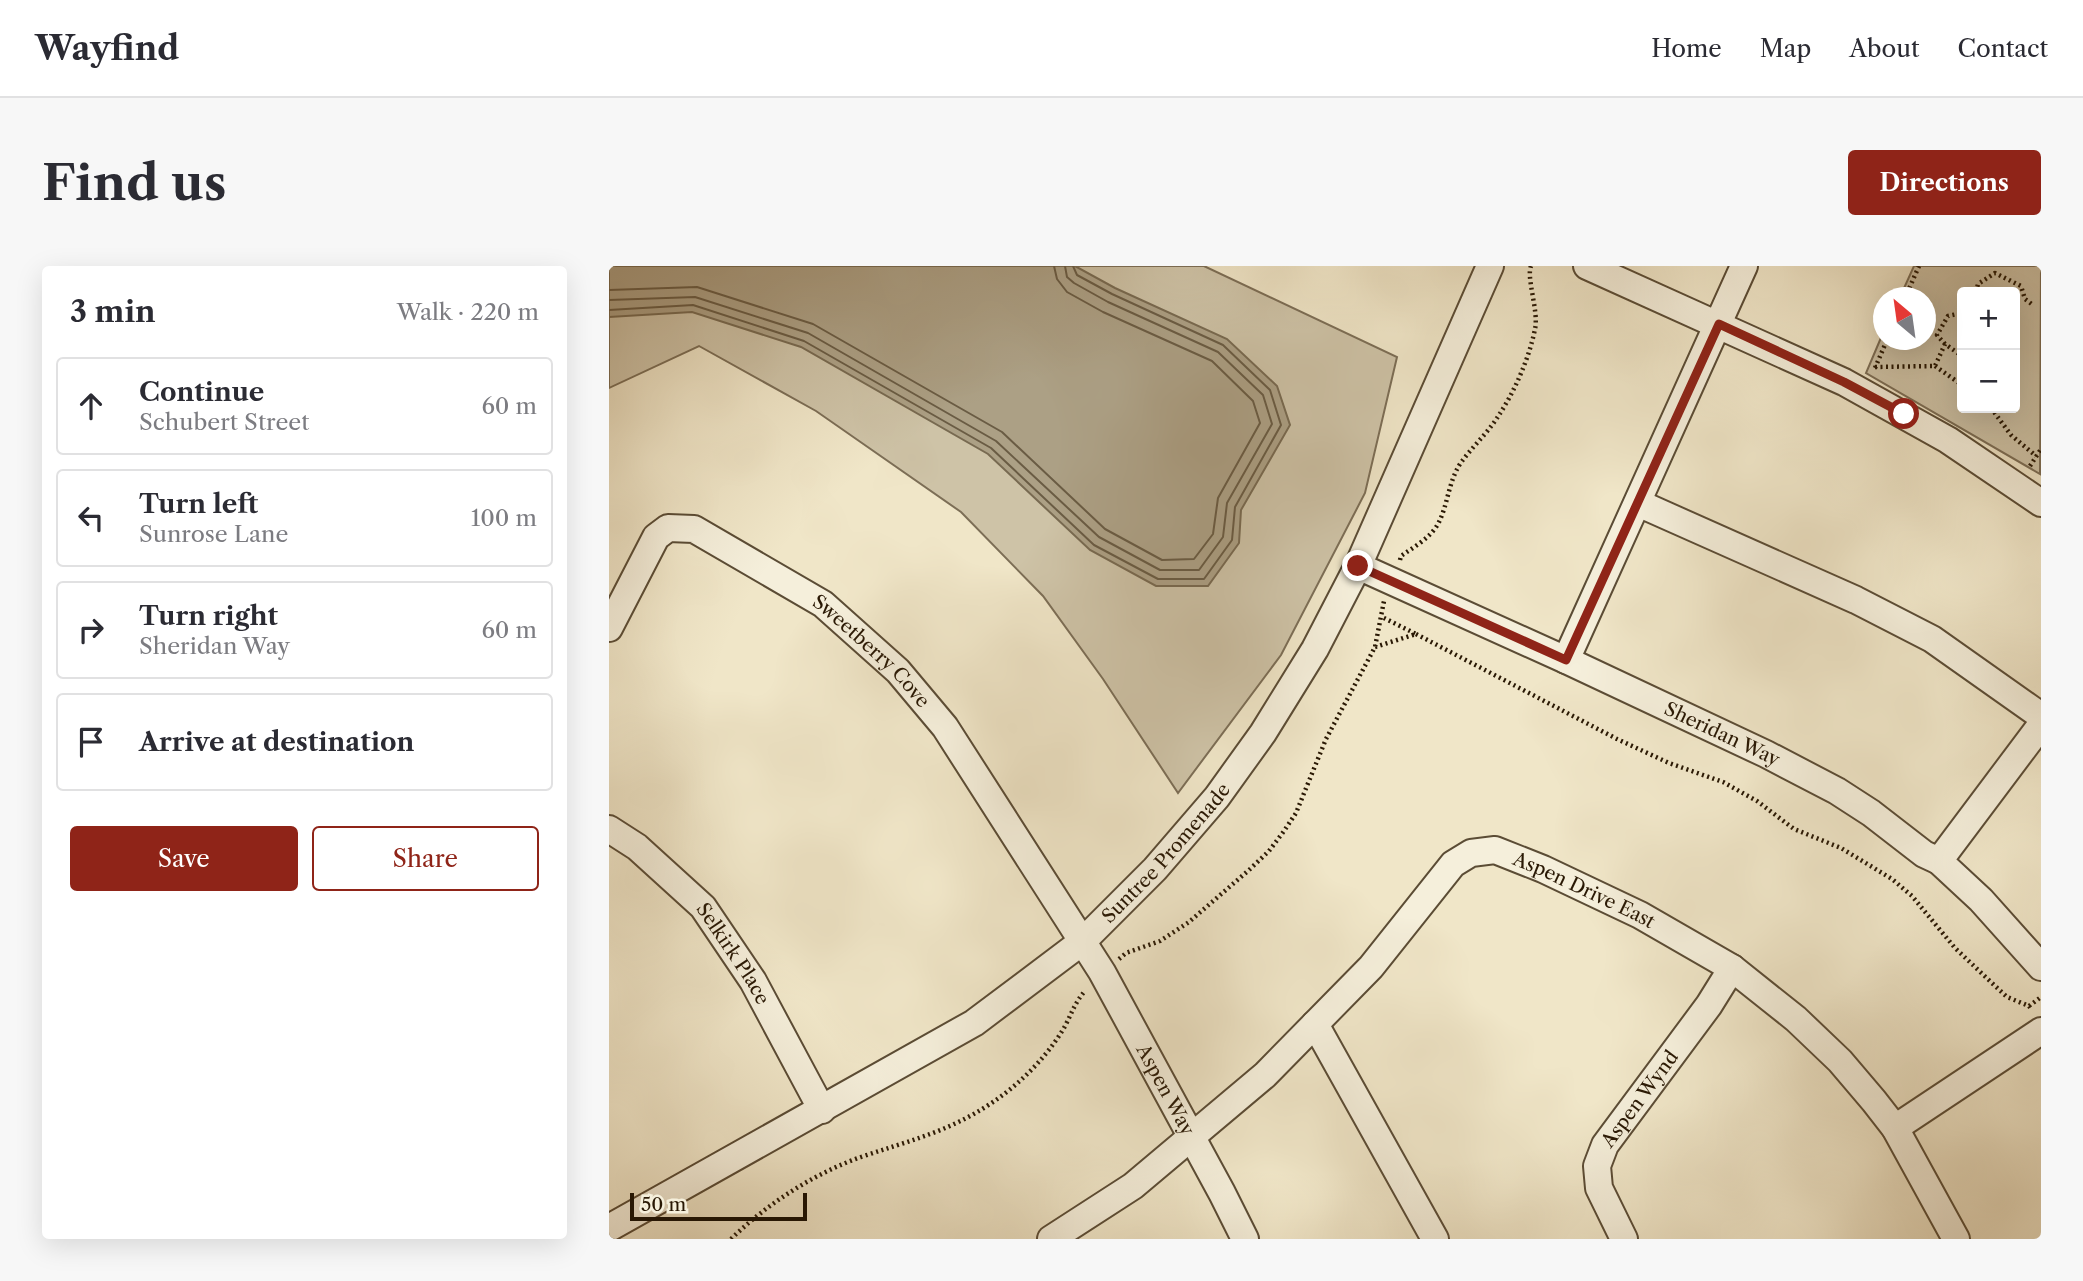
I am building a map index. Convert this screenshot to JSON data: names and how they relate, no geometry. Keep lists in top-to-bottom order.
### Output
{
  "streets": {
    "street": [
      "Sweetberry Cove",
      "Sheridan Way",
      "Suntree Promenade",
      "Aspen Drive East",
      "Selkirk Place",
      "Aspen Way",
      "Aspen Wynd"
    ]
  },
  "crossings": [
    ["Sweetberry Cove", "Suntree Promenade"],
    ["Sweetberry Cove", "Aspen Way"],
    ["Sheridan Way", "Suntree Promenade"],
    ["Suntree Promenade", "Selkirk Place"],
    ["Suntree Promenade", "Aspen Way"],
    ["Aspen Drive East", "Aspen Way"],
    ["Aspen Drive East", "Aspen Wynd"]
  ],
  "scale_bar": "50 m",
  "north": "top left",
  "page": {
    "header": "Wayfind",
    "nav": [
      "Home",
      "Map",
      "About",
      "Contact"
    ],
    "buttons": [
      "Directions",
      ["Save", "Share"]
    ],
    "title": "Find us",
    "heading": ["3 min", "Walk · 220 m"],
    "map_buttons": ["+", "−"],
    "list": [
      ["Continue", "Schubert Street", "60 m"],
      ["Turn left", "Sunrose Lane", "100 m"],
      ["Turn right", "Sheridan Way", "60 m"],
      "Arrive at destination"
    ],
    "scale": "50 m"
  }
}
